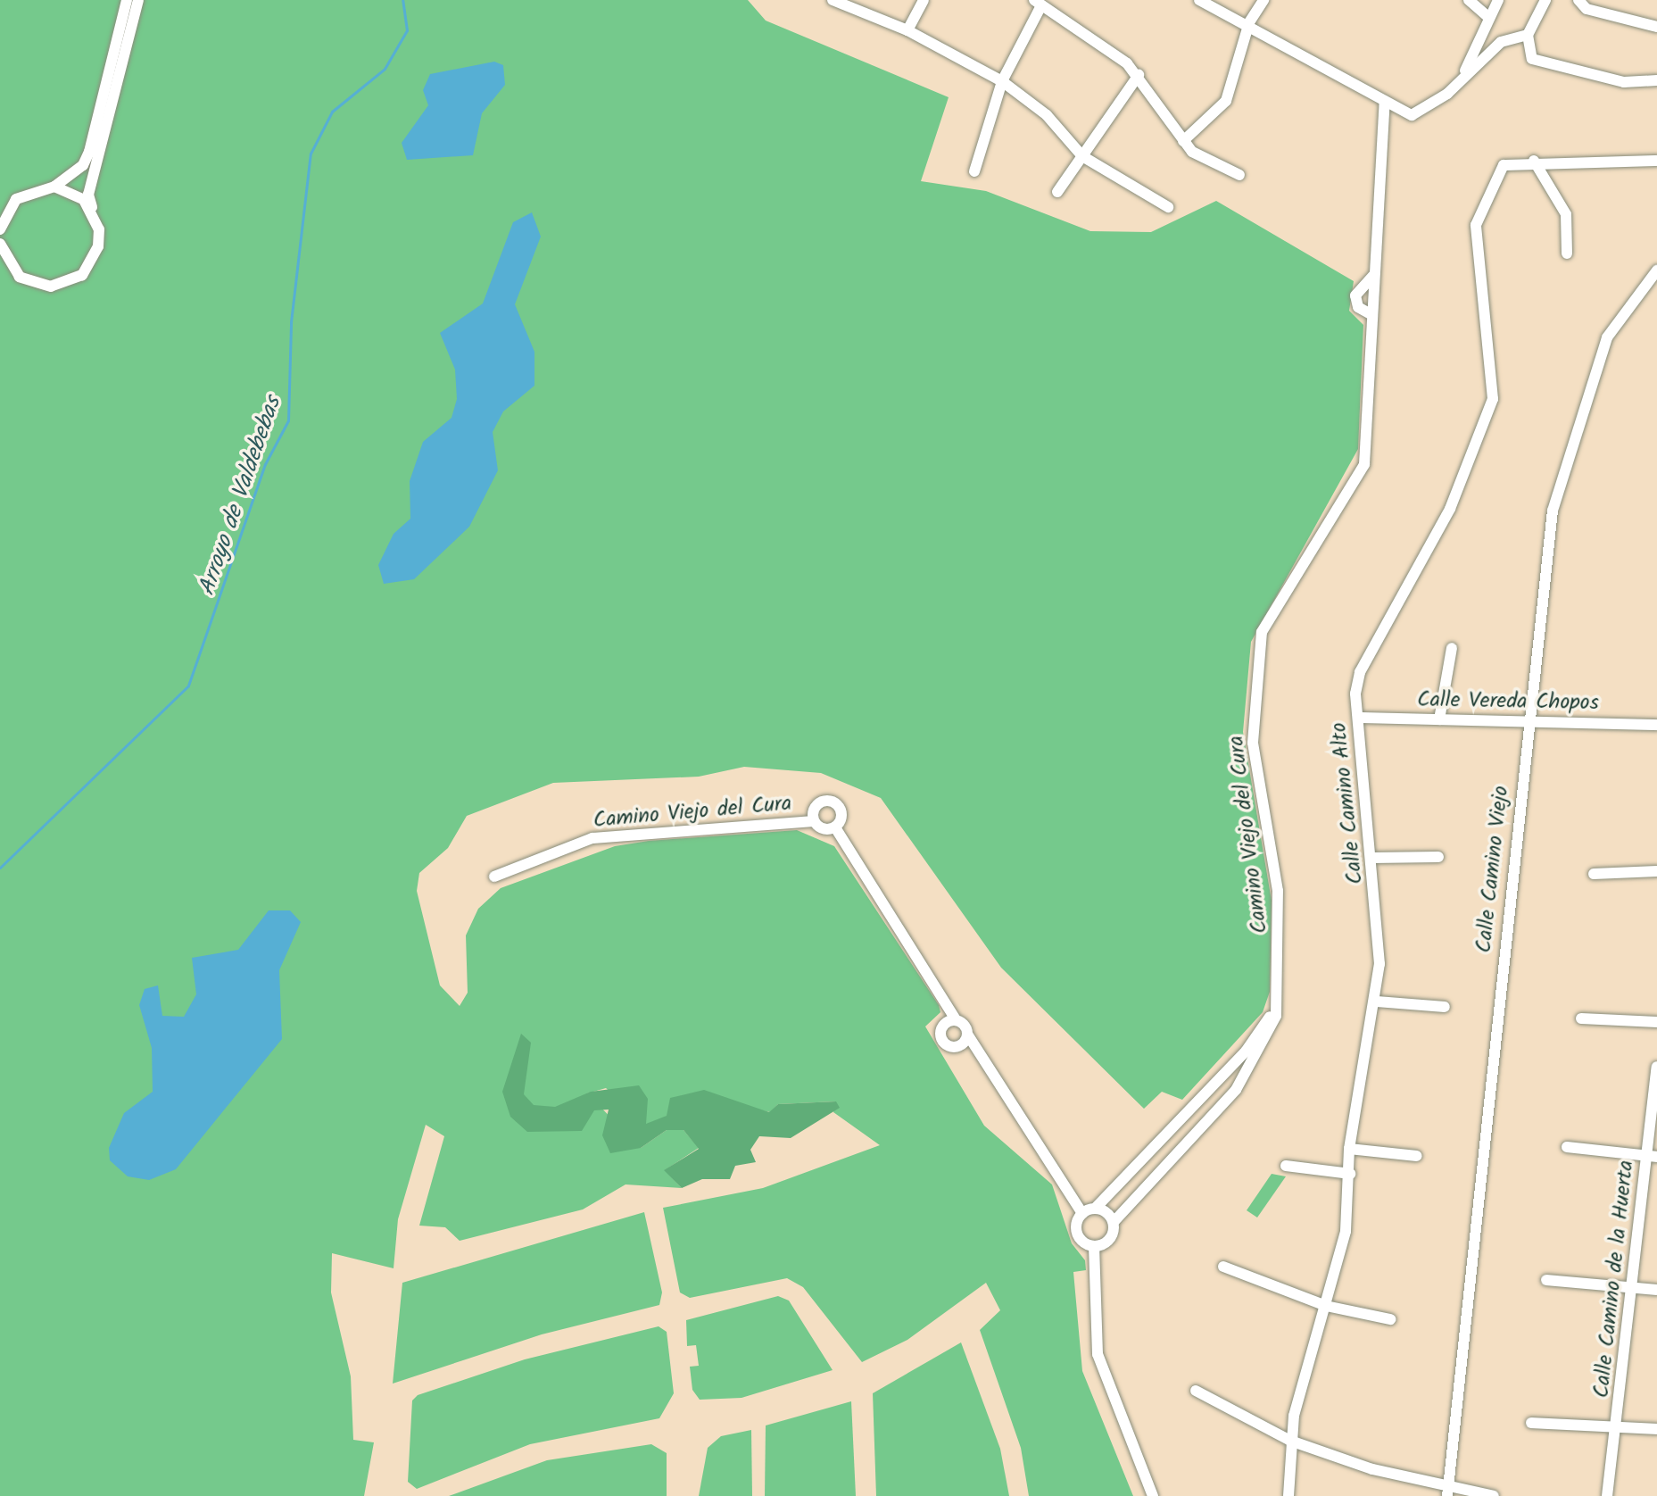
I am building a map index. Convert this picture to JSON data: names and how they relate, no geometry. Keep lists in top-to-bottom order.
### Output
{
  "streets": {
    "street": [
      "Calle Vereda Chopos",
      "Calle Camino Alto",
      "Camino Viejo del Cura",
      "Calle Camino Viejo",
      "Calle Camino de la Huerta"
    ]
  },
  "crossings": [
    ["Calle Vereda Chopos", "Calle Camino Alto"],
    ["Calle Vereda Chopos", "Calle Camino Viejo"]
  ],
  "water": ["Arroyo de Valdebebas"]
}
